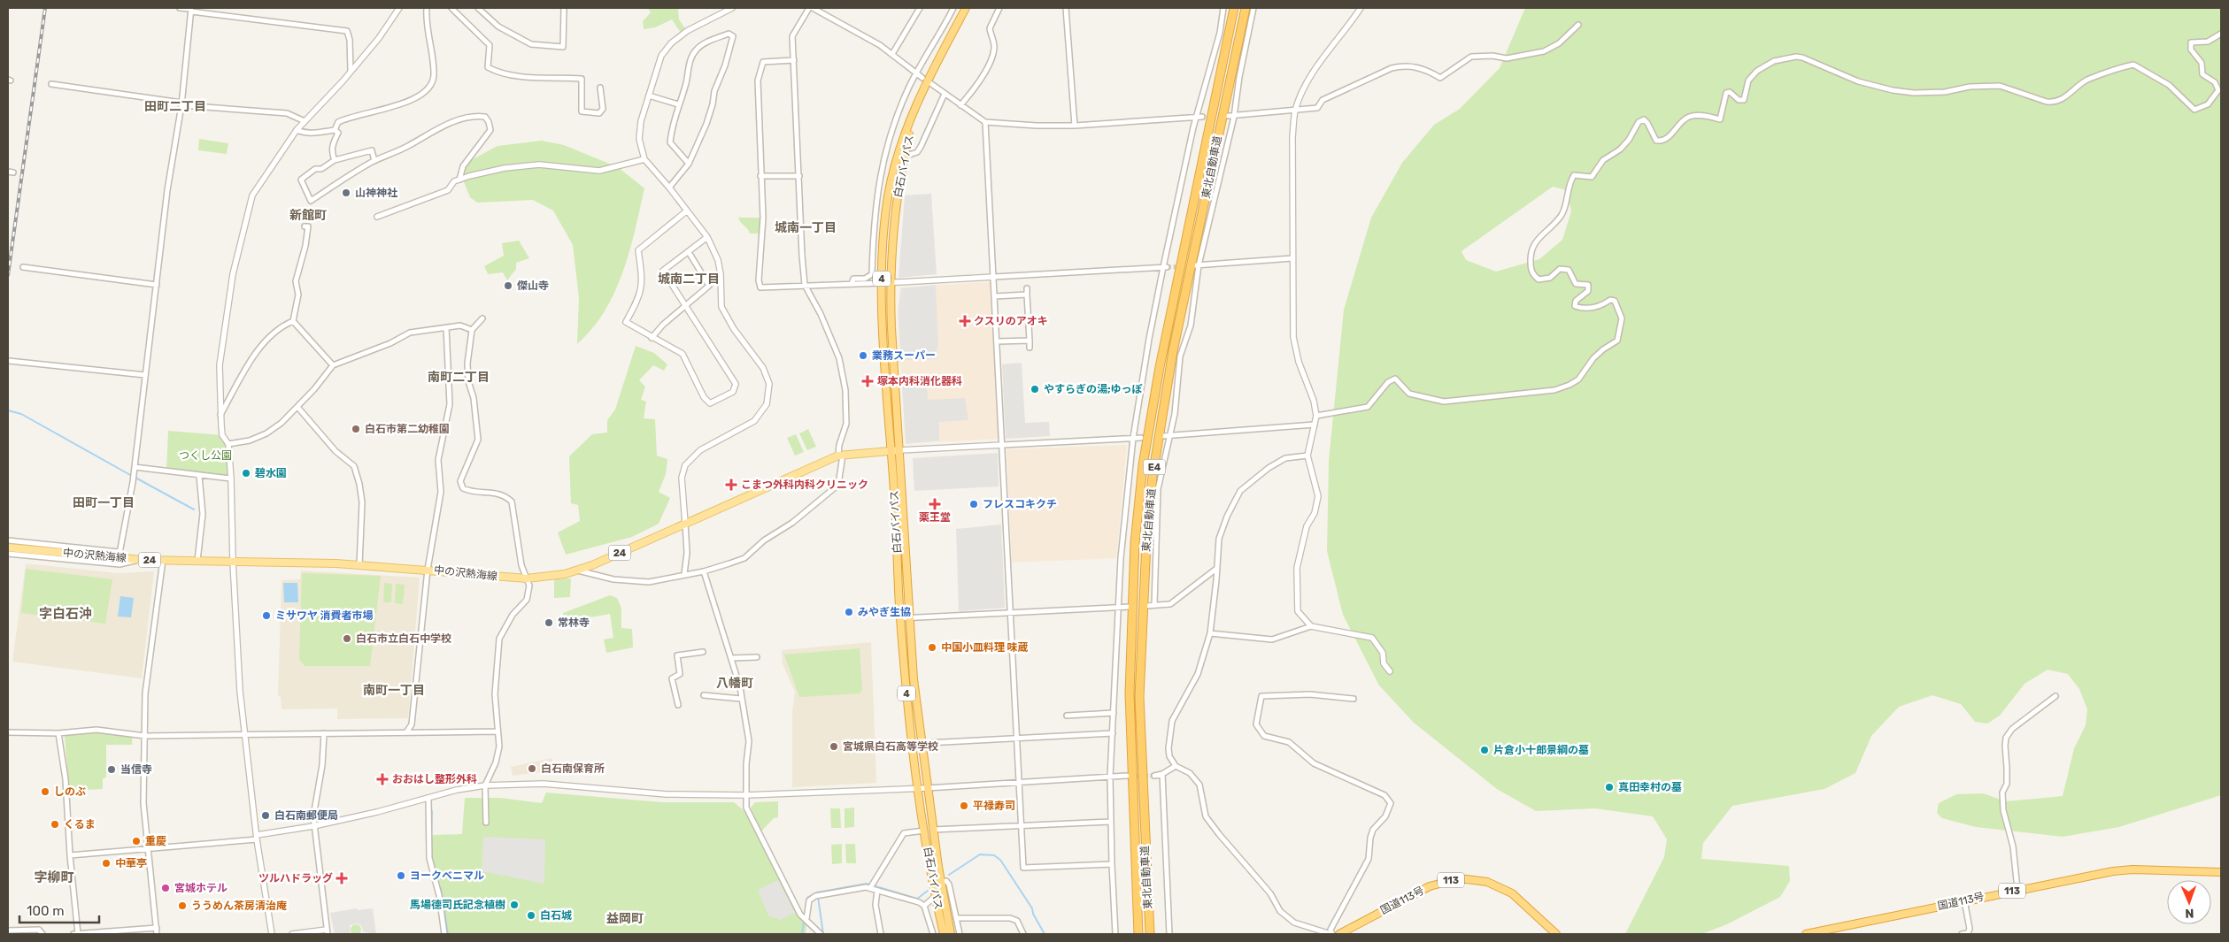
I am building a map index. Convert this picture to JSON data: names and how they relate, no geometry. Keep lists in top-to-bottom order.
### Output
{
  "streets": {
    "highway": [
      "白石バイパス",
      "東北自動車道",
      "4",
      "E4",
      "113",
      "国道113号"
    ],
    "main road": ["24", "中の沢熱海線"]
  },
  "crossings": [
    ["白石バイパス", "中の沢熱海線"]
  ],
  "districts": [
    "田町二丁目",
    "新館町",
    "城南一丁目",
    "城南二丁目",
    "南町二丁目",
    "田町一丁目",
    "字白石沖",
    "八幡町",
    "南町一丁目",
    "字柳町",
    "益岡町"
  ],
  "parks": ["つくし公園"],
  "places": {
    "other": [
      "山神神社",
      "傑山寺",
      "業務スーパー",
      "やすらぎの湯;ゆっぽ",
      "白石市第二幼稚園",
      "碧水園",
      "フレスコキクチ",
      "みやぎ生協",
      "ミサワヤ 消費者市場",
      "常林寺",
      "白石市立白石中学校",
      "中国小皿料理 味蔵",
      "宮城県白石高等学校",
      "片倉小十郎景綱の墓",
      "白石南保育所",
      "当信寺",
      "真田幸村の墓",
      "しのぶ",
      "平禄寿司",
      "白石南郵便局",
      "くるま",
      "重慶",
      "中華亭",
      "ヨークベニマル",
      "宮城ホテル",
      "馬場德司氏記念植樹",
      "ううめん茶房清治庵",
      "白石城"
    ],
    "health": [
      "クスリのアオキ",
      "塚本内科消化器科",
      "こまつ外科内科クリニック",
      "薬王堂",
      "おおはし整形外科",
      "ツルハドラッグ"
    ]
  },
  "scale_bar": "100 m",
  "north": "bottom"
}
